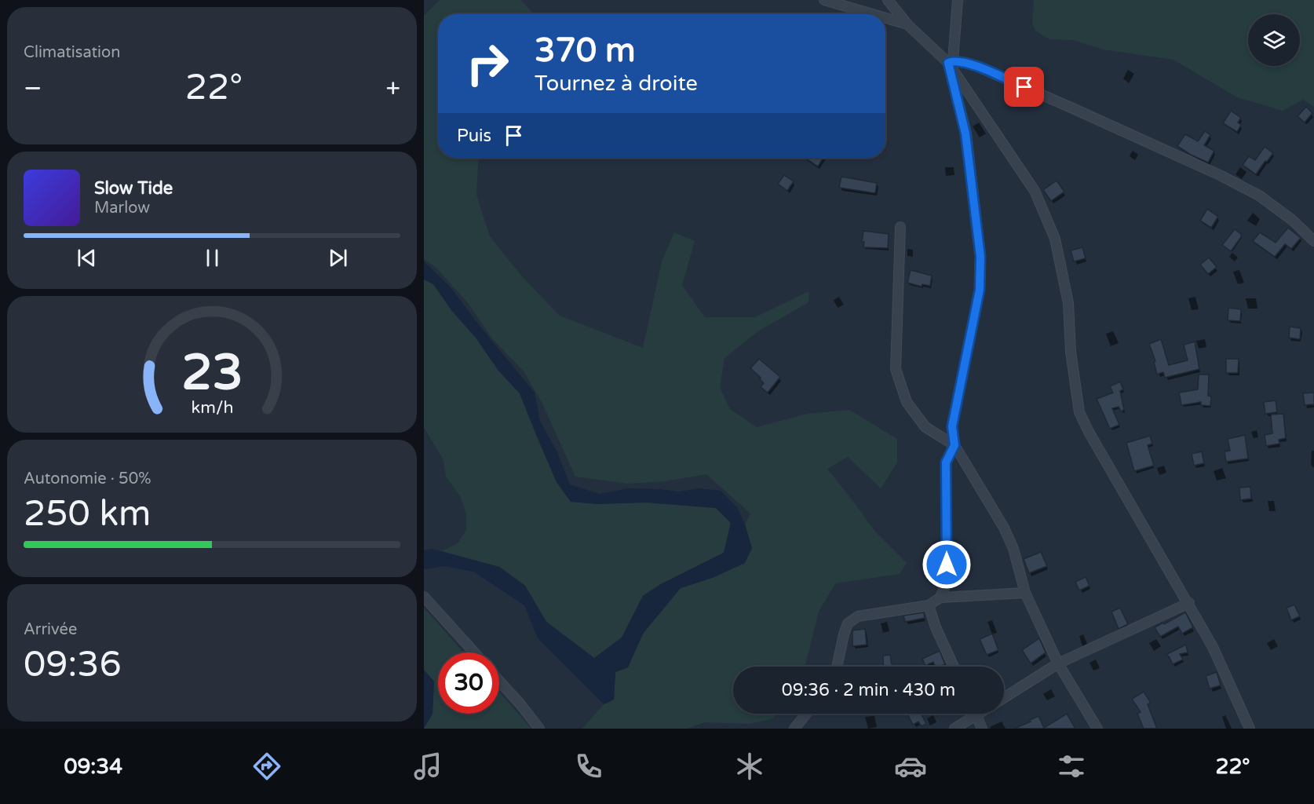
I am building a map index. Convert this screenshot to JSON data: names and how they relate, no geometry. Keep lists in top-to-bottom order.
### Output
{
  "page": {
    "tile": [
      "Climatisation",
      ["Autonomie · 50%", "250 km"],
      ["Arrivée", "09:36"]
    ],
    "turn": ["370 m", "Tournez à droite"],
    "heat": ["−", "22°", "+"],
    "then": "Puis",
    "song": ["Slow Tide", "Marlow"],
    "limit": "30",
    "trip": "09:36 · 2 min · 430 m",
    "tabs": ["09:34", "22°"],
    "gauge": ["23", "km/h"]
  }
}
